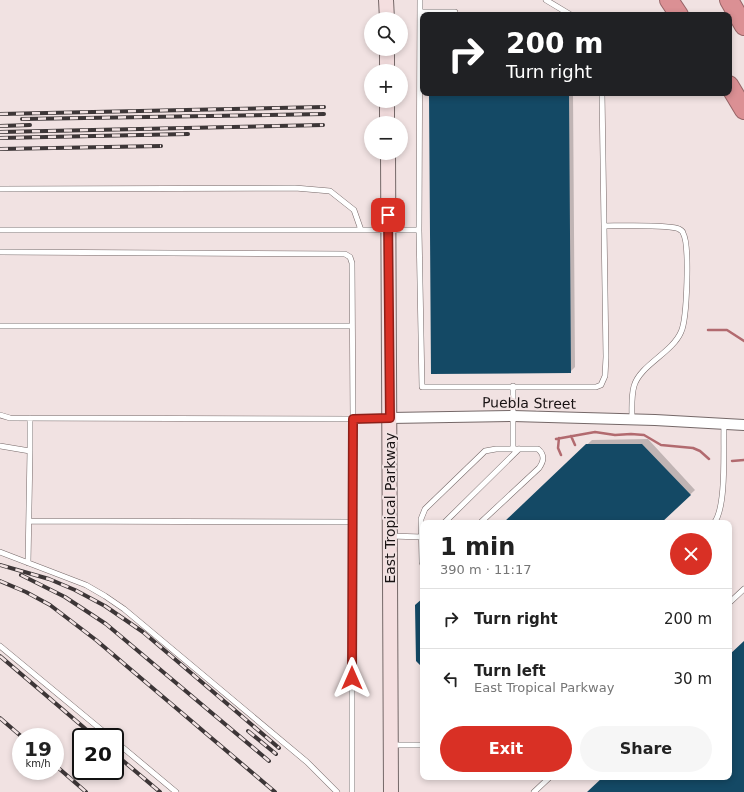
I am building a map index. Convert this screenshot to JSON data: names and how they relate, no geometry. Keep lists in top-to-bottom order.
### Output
{
  "streets": {
    "street": ["Puebla Street", "East Tropical Parkway"]
  },
  "crossings": [
    ["Puebla Street", "East Tropical Parkway"]
  ],
  "page": {
    "map_buttons": ["+", "−"],
    "turn": ["200 m", "Turn right"],
    "heading": ["1 min", "390 m · 11:17"],
    "list": [
      {
        "name": "Turn right",
        "value": "200 m"
      },
      {
        "name": "Turn left",
        "note": "East Tropical Parkway",
        "value": "30 m"
      }
    ],
    "buttons": ["Exit", "Share"],
    "speed": "19 km/h",
    "limit": "20"
  }
}
